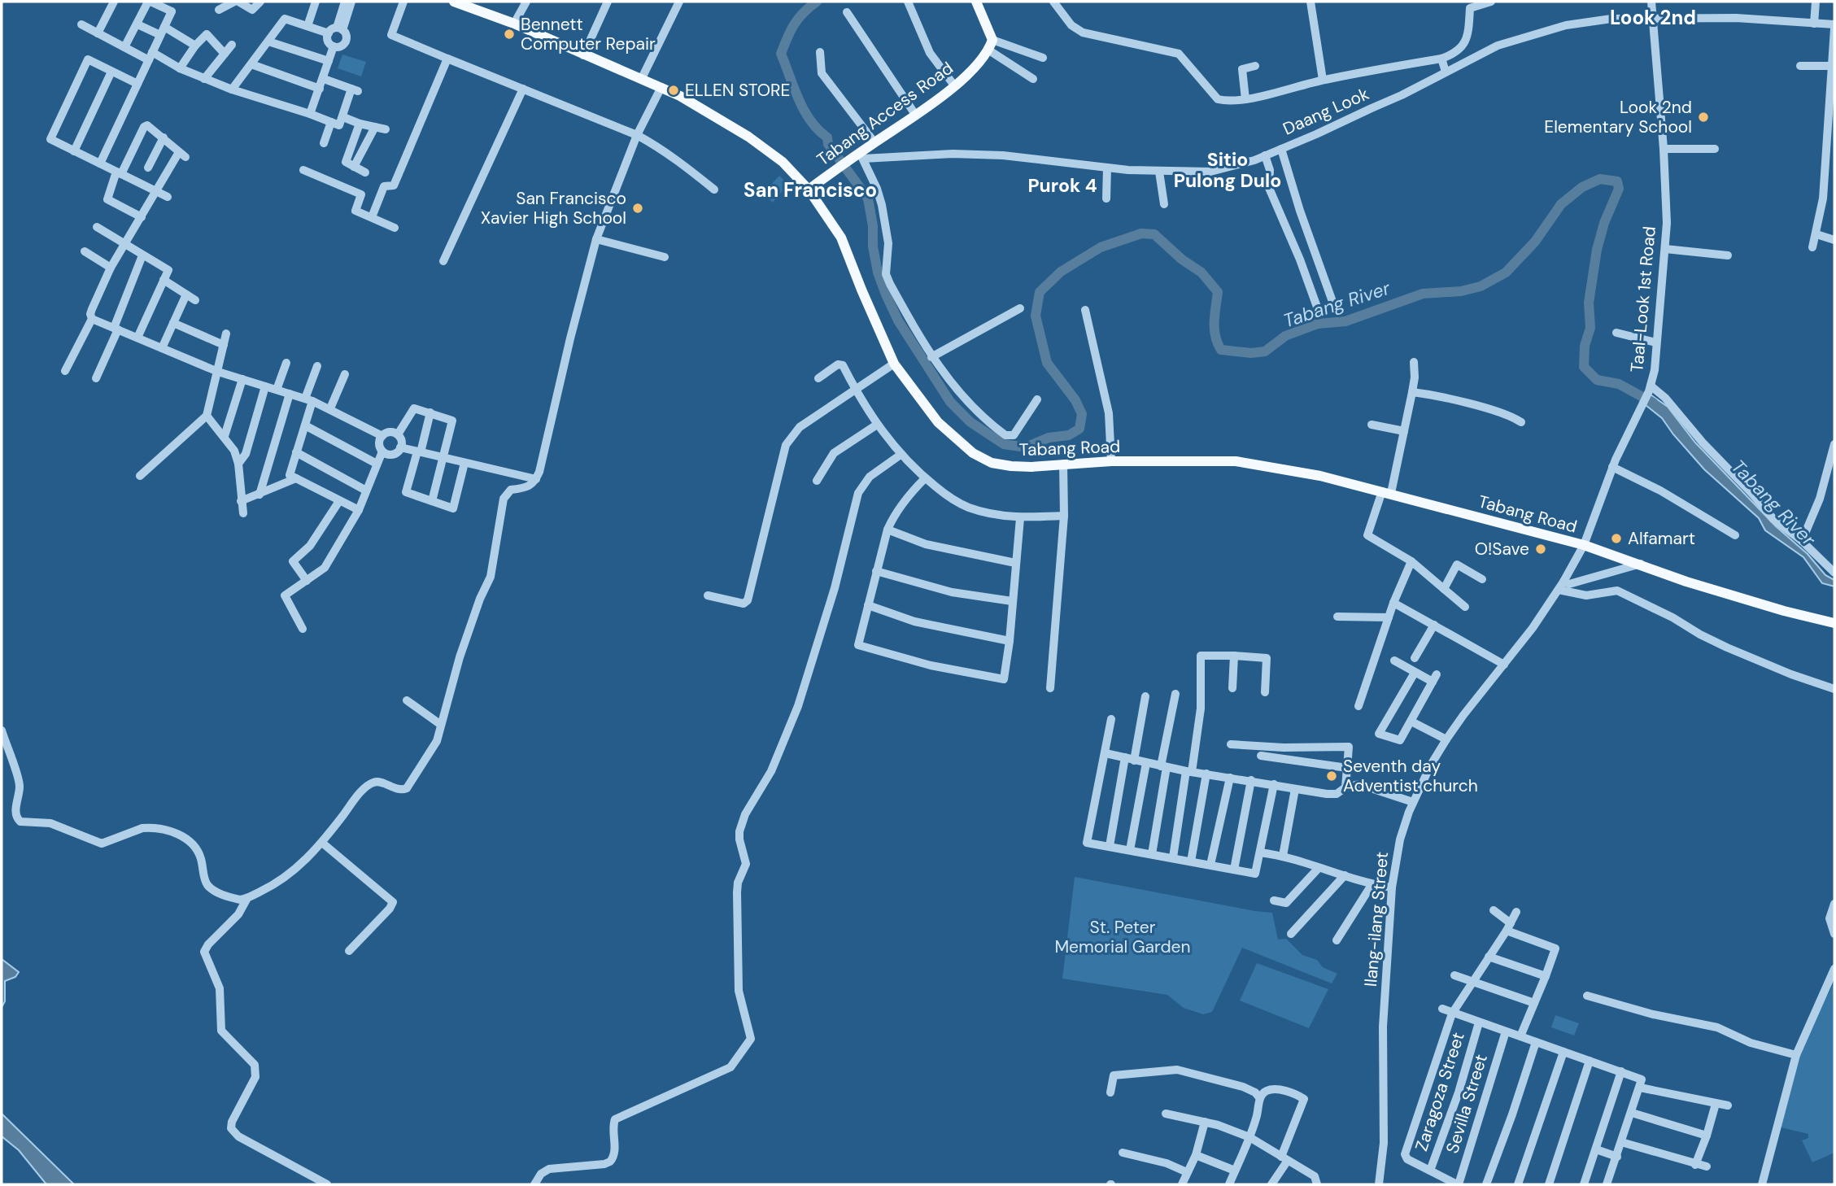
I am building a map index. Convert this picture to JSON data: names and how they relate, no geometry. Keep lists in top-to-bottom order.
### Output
{
  "streets": {
    "main road": ["Tabang Access Road", "Tabang Road"],
    "street": [
      "Daang Look",
      "Taal-Look 1st Road",
      "Ilang-ilang Street",
      "Zaragoza Street",
      "Sevilla Street"
    ]
  },
  "crossings": [
    ["Daang Look", "Tabang Access Road"],
    ["Daang Look", "Taal-Look 1st Road"],
    ["Tabang Access Road", "Tabang Road"],
    ["Taal-Look 1st Road", "Tabang Road"],
    ["Taal-Look 1st Road", "Ilang-ilang Street"]
  ],
  "districts": [
    "Look 2nd",
    "Sitio Pulong Dulo",
    "Purok 4",
    "San Francisco"
  ],
  "water": ["Tabang River"],
  "parks": ["St. Peter Memorial Garden"],
  "places": [
    "Bennett Computer Repair",
    "ELLEN STORE",
    "Look 2nd Elementary School",
    "San Francisco Xavier High School",
    "Alfamart",
    "O!Save",
    "Seventh day Adventist church"
  ]
}
